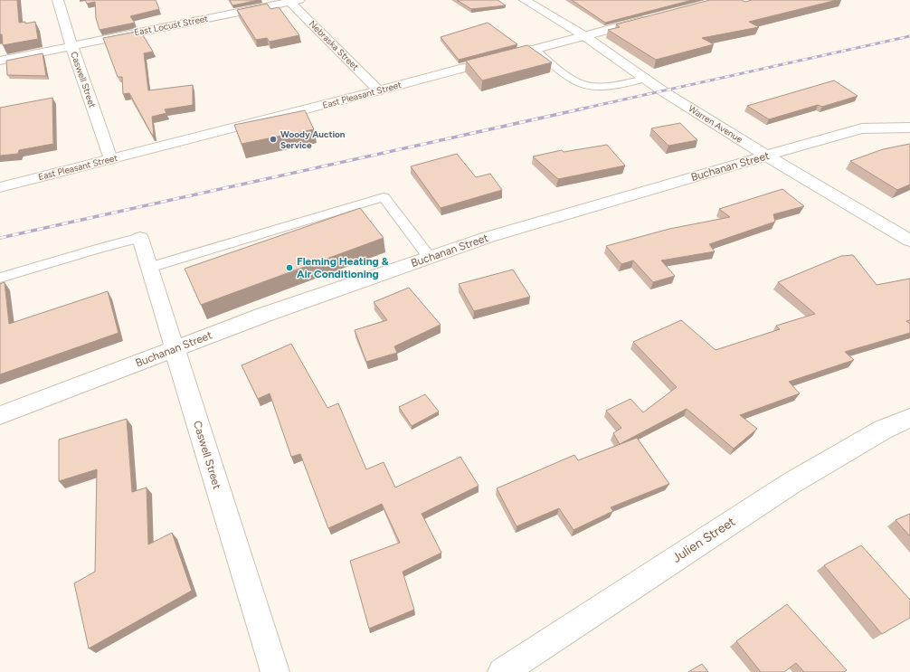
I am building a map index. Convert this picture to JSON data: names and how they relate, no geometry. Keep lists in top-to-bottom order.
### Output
{
  "streets": {
    "street": [
      "East Locust Street",
      "Nebraska Street",
      "Caswell Street",
      "East Pleasant Street",
      "Warren Avenue",
      "Buchanan Street",
      "Julien Street"
    ]
  },
  "crossings": [
    ["East Locust Street", "Nebraska Street"],
    ["East Locust Street", "Caswell Street"],
    ["Nebraska Street", "East Pleasant Street"],
    ["Caswell Street", "East Pleasant Street"],
    ["Caswell Street", "Buchanan Street"],
    ["East Pleasant Street", "Warren Avenue"],
    ["Warren Avenue", "Buchanan Street"]
  ],
  "places": ["Woody Auction Service", "Fleming Heating & Air Conditioning"]
}
